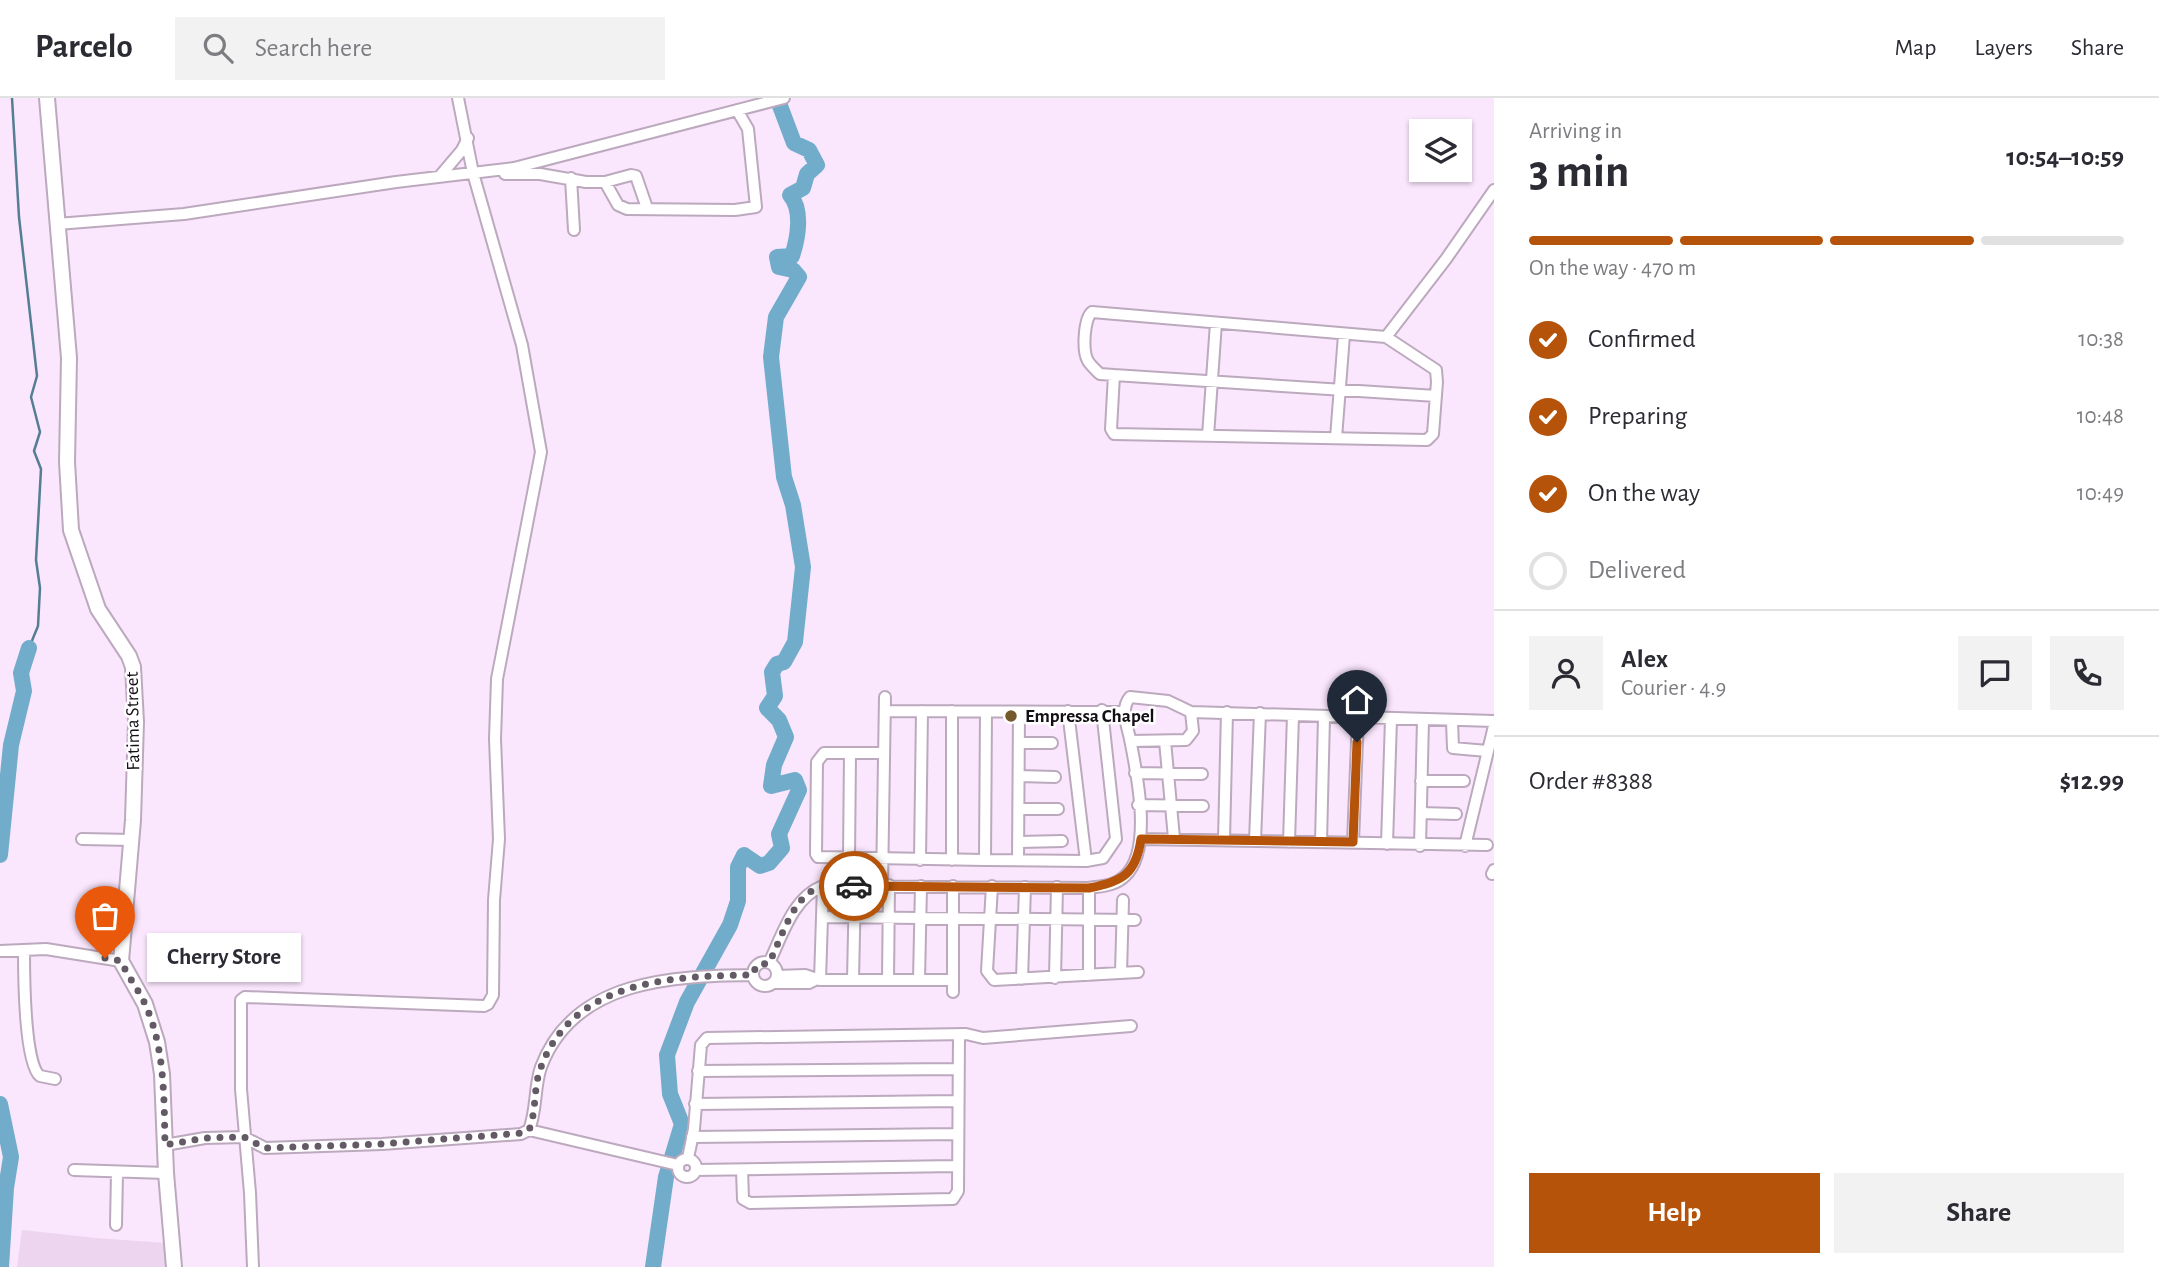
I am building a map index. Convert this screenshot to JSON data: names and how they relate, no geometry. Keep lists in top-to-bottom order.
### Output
{
  "streets": {
    "street": ["Fatima Street"]
  },
  "places": ["Empressa Chapel", "Cherry Store"],
  "page": {
    "header": "Parcelo",
    "search": "Search here",
    "nav": ["Map", "Layers", "Share"],
    "heading": ["3 min", "Arriving in", "10:54–10:59"],
    "panel": [
      "Alex",
      "Courier · 4.9",
      "Order #8388",
      "$12.99"
    ],
    "bar": "On the way · 470 m",
    "list": [
      ["Confirmed", "10:38"],
      ["Preparing", "10:48"],
      ["On the way", "10:49"],
      "Delivered"
    ],
    "bubble": "Cherry Store",
    "buttons": ["Help", "Share"]
  }
}
